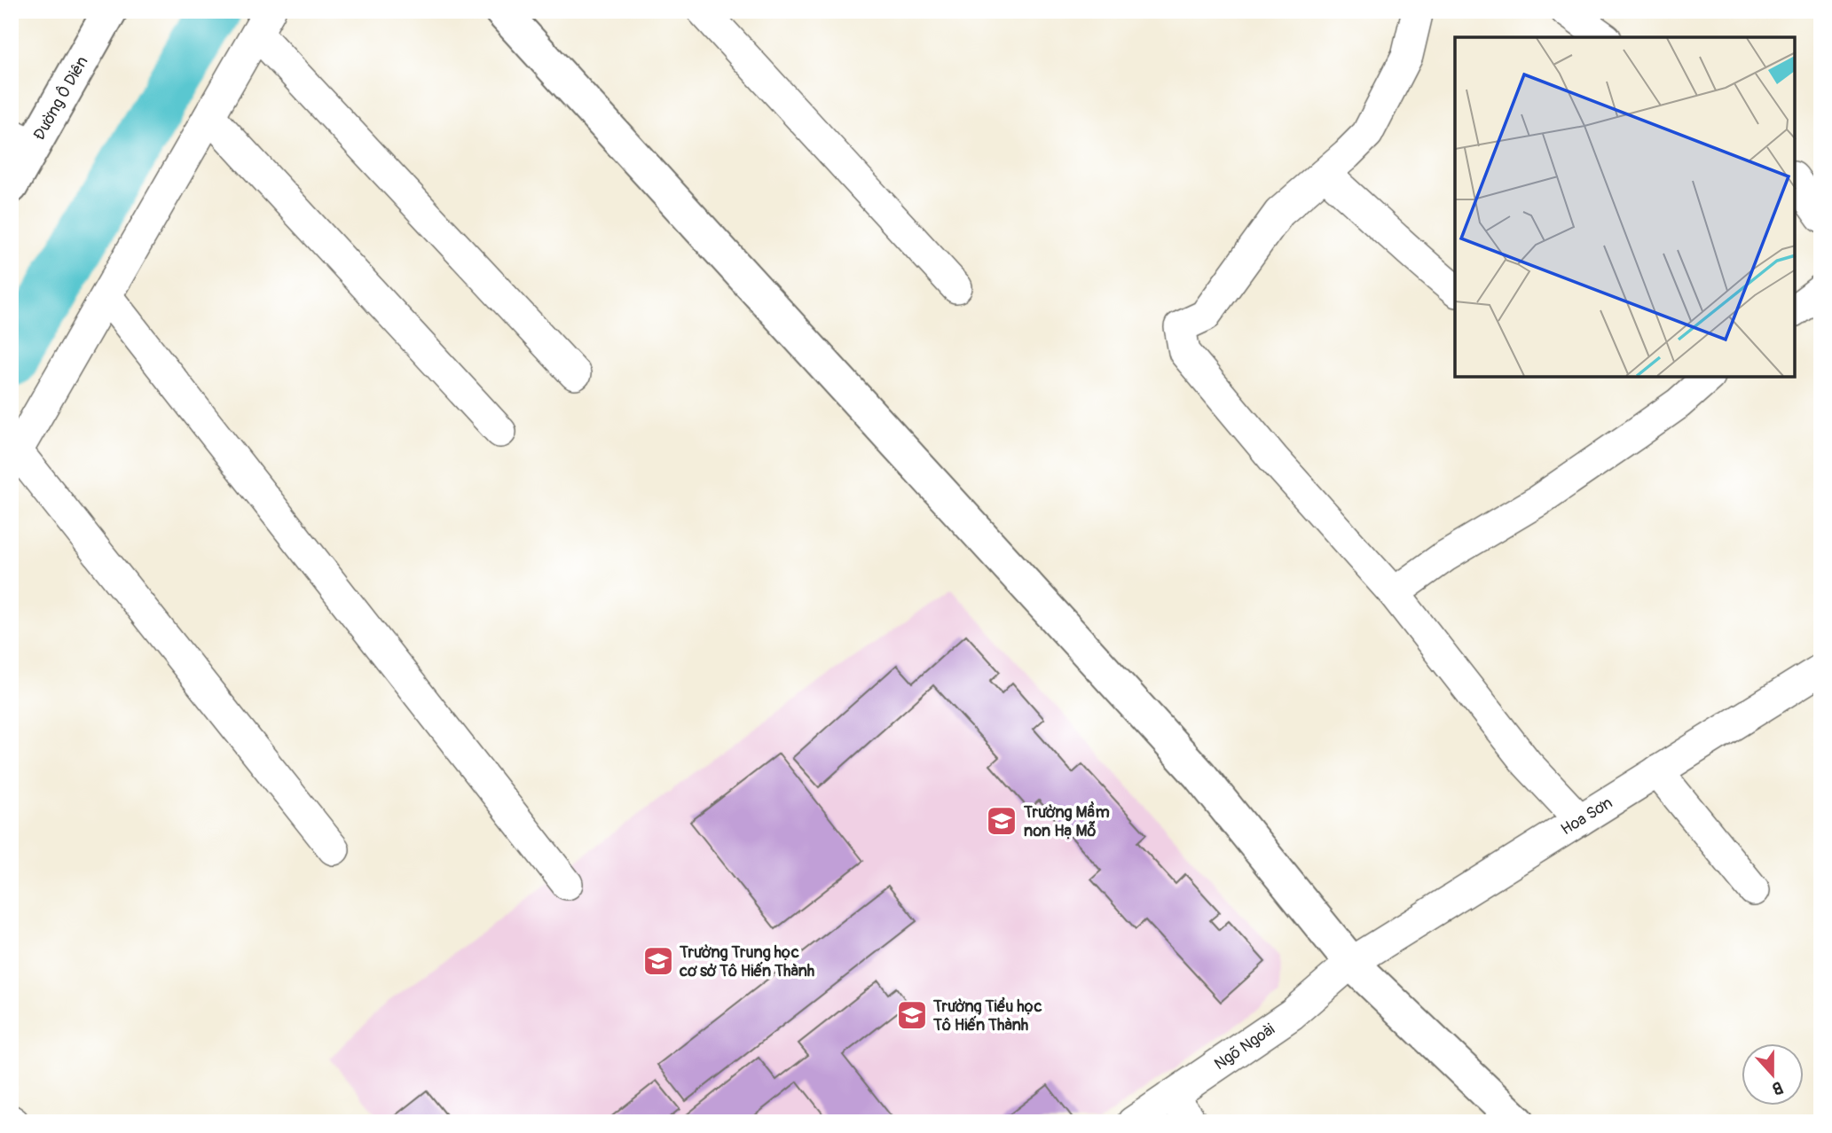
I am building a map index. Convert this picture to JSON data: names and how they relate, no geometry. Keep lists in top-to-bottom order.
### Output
{
  "streets": {
    "main road": ["Đường Ô Diên"],
    "street": ["Hoa Sơn", "Ngõ Ngoài"]
  },
  "crossings": [
    ["Hoa Sơn", "Ngõ Ngoài"]
  ],
  "places": {
    "school or university": ["Trường Mầm non Hạ Mỗ", "Trường Trung học cơ sở Tô Hiến Thành", "Trường Tiểu học Tô Hiến Thành"]
  },
  "north": "bottom"
}
